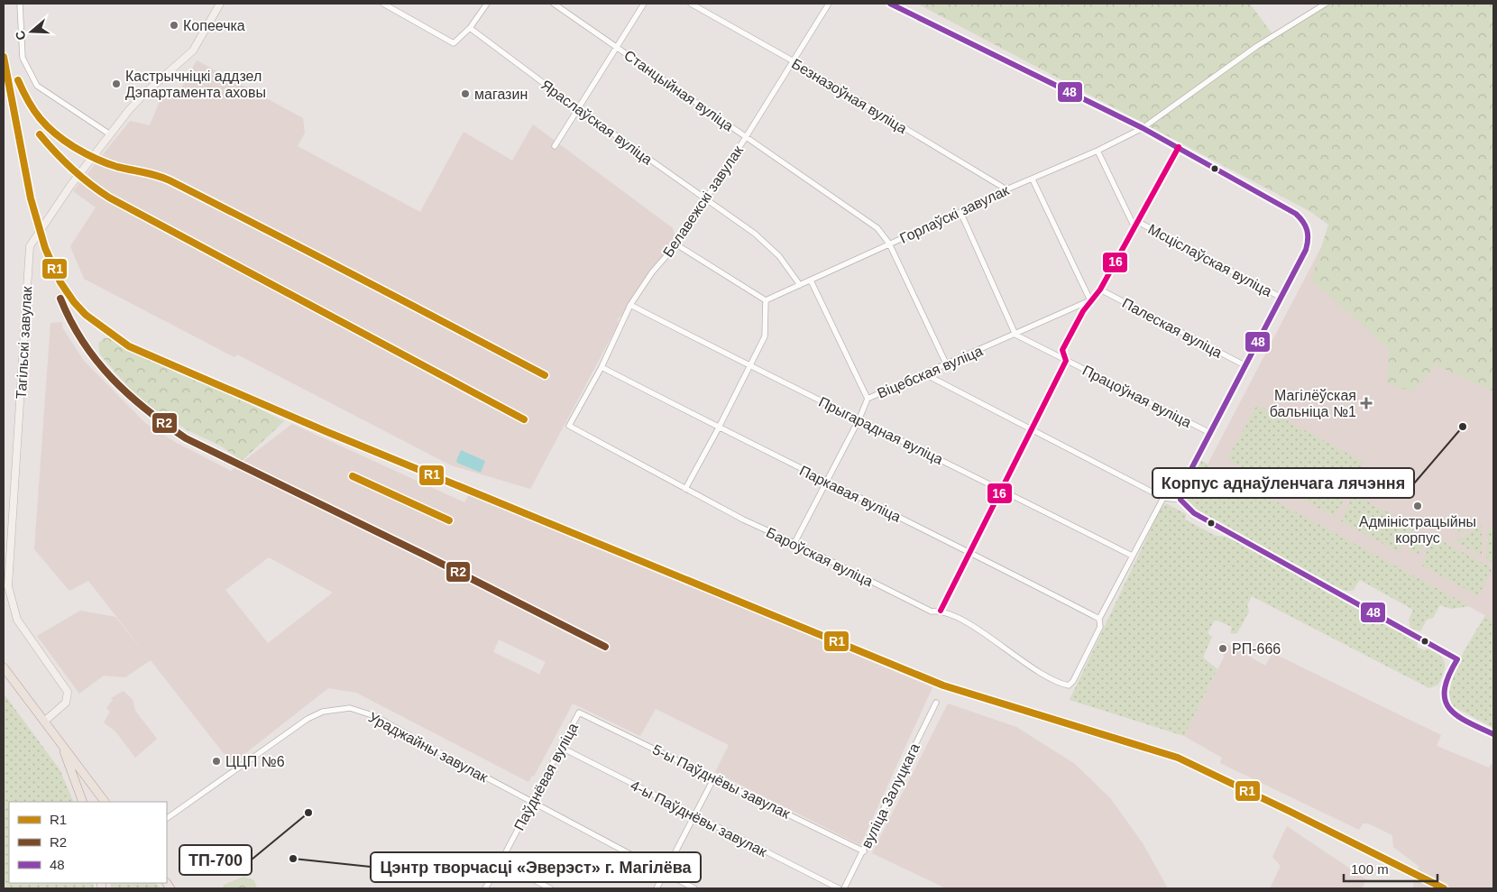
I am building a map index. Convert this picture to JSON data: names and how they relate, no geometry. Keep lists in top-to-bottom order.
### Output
{
  "streets": {
    "main road": ["Тагільскі завулак"],
    "street": [
      "Станцыйная вуліца",
      "Безназоўная вуліца",
      "Яраслаўская вуліца",
      "Белавежскі завулак",
      "Горлаўскі завулак",
      "Мсціслаўская вуліца",
      "Палеская вуліца",
      "Віцебская вуліца",
      "Працоўная вуліца",
      "Прыгарадная вуліца",
      "Паркавая вуліца",
      "Бароўская вуліца",
      "Ураджайны завулак",
      "Паўднёвая вуліца",
      "5-ы Паўднёвы завулак",
      "вуліца Залуцкага",
      "4-ы Паўднёвы завулак"
    ]
  },
  "crossings": [
    ["Станцыйная вуліца", "Белавежскі завулак"],
    ["Станцыйная вуліца", "Горлаўскі завулак"],
    ["Станцыйная вуліца", "Віцебская вуліца"],
    ["Безназоўная вуліца", "Белавежскі завулак"],
    ["Безназоўная вуліца", "Горлаўскі завулак"],
    ["Яраслаўская вуліца", "Белавежскі завулак"],
    ["Яраслаўская вуліца", "Горлаўскі завулак"],
    ["Белавежскі завулак", "Прыгарадная вуліца"],
    ["Белавежскі завулак", "Паркавая вуліца"],
    ["Белавежскі завулак", "Бароўская вуліца"],
    ["Віцебская вуліца", "Працоўная вуліца"],
    ["Віцебская вуліца", "Прыгарадная вуліца"],
    ["Віцебская вуліца", "Паркавая вуліца"],
    ["Віцебская вуліца", "Бароўская вуліца"],
    ["Паркавая вуліца", "Бароўская вуліца"],
    ["Ураджайны завулак", "Паўднёвая вуліца"],
    ["Паўднёвая вуліца", "5-ы Паўднёвы завулак"],
    ["Паўднёвая вуліца", "4-ы Паўднёвы завулак"],
    ["5-ы Паўднёвы завулак", "вуліца Залуцкага"]
  ],
  "places": {
    "other": [
      "Копеечка",
      "Кастрычніцкі аддзел Дэпартамента аховы",
      "магазин",
      "Корпус аднаўленчага лячэння",
      "Адміністрацыйны корпус",
      "РП-666",
      "ЦЦП №6",
      "ТП-700",
      "Цэнтр творчасці «Эверэст» г. Магілёва"
    ],
    "health": ["Магілёўская бальніца №1"]
  },
  "lines": [
    "transit line 48",
    "transit line R1",
    "transit line 16",
    "transit line R2"
  ],
  "legend": ["R1", "R2", "48"],
  "scale_bar": "100 m",
  "north": "left"
}
